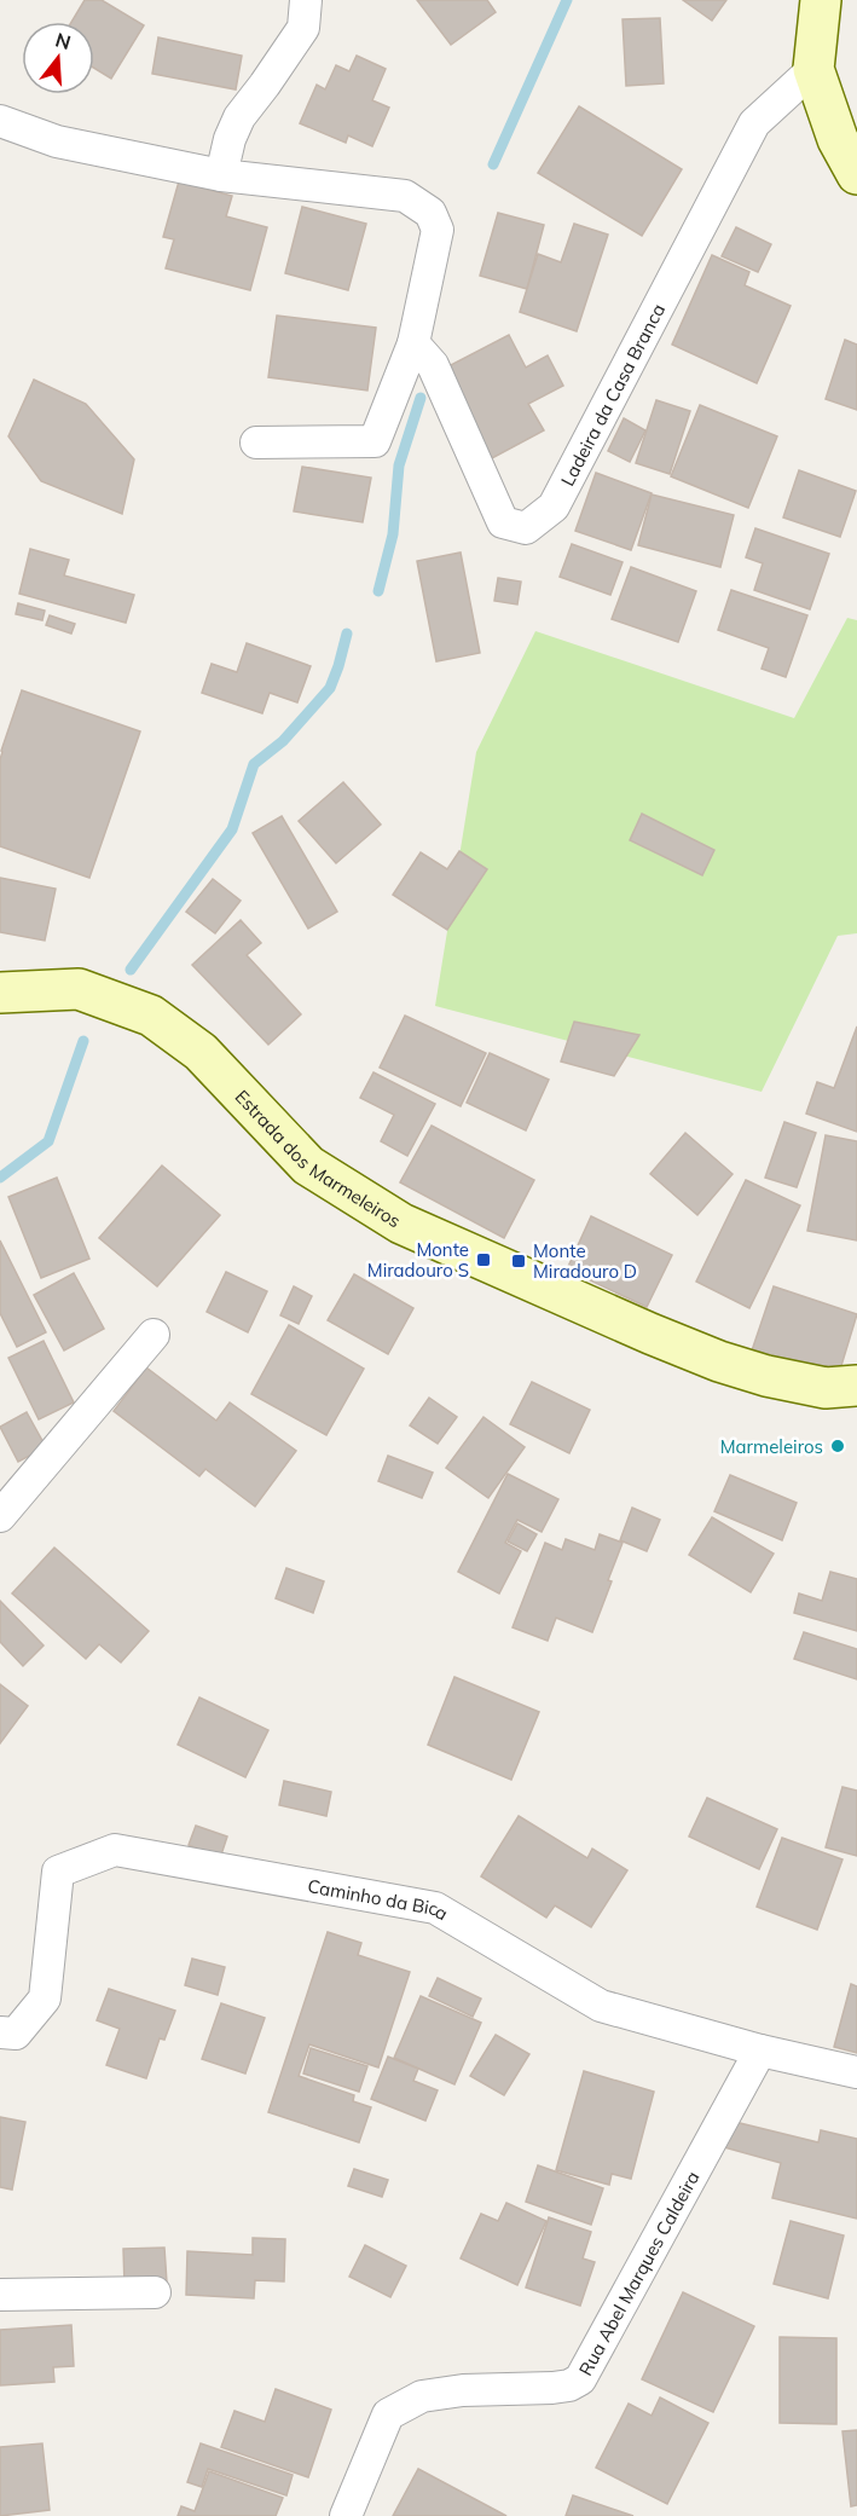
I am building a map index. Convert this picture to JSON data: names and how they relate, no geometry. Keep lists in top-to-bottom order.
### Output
{
  "streets": {
    "main road": ["Estrada dos Marmeleiros"],
    "street": ["Ladeira da Casa Branca", "Caminho da Bica", "Rua Abel Marques Caldeira"]
  },
  "crossings": [
    ["Caminho da Bica", "Rua Abel Marques Caldeira"]
  ],
  "places": {
    "transit": ["Monte Miradouro S", "Monte Miradouro D"],
    "other": ["Marmeleiros"]
  },
  "north": "top"
}
